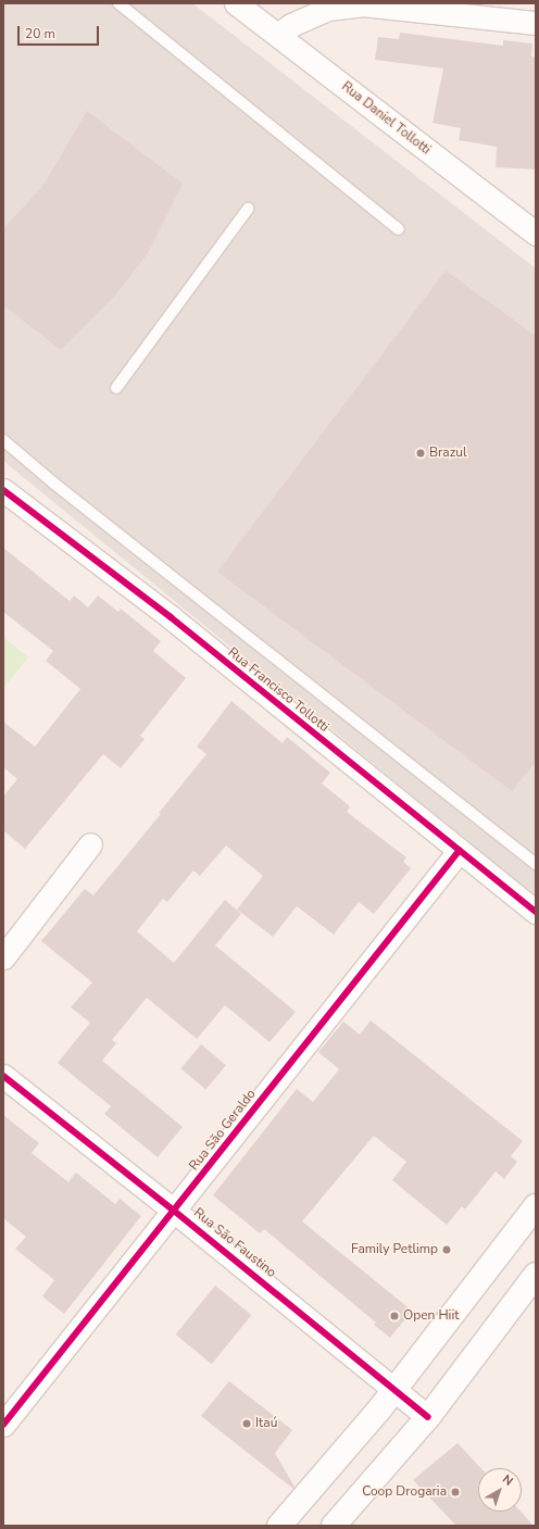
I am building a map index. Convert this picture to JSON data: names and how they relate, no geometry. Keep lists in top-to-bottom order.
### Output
{
  "streets": {
    "street": [
      "Rua Daniel Tollotti",
      "Rua Francisco Tollotti",
      "Rua São Geraldo",
      "Rua São Faustino"
    ]
  },
  "crossings": [
    ["Rua Francisco Tollotti", "Rua São Geraldo"],
    ["Rua São Geraldo", "Rua São Faustino"]
  ],
  "places": [
    "Brazul",
    "Family Petlimp",
    "Open Hiit",
    "Itaú",
    "Coop Drogaria"
  ],
  "scale_bar": "20 m",
  "north": "top right"
}
